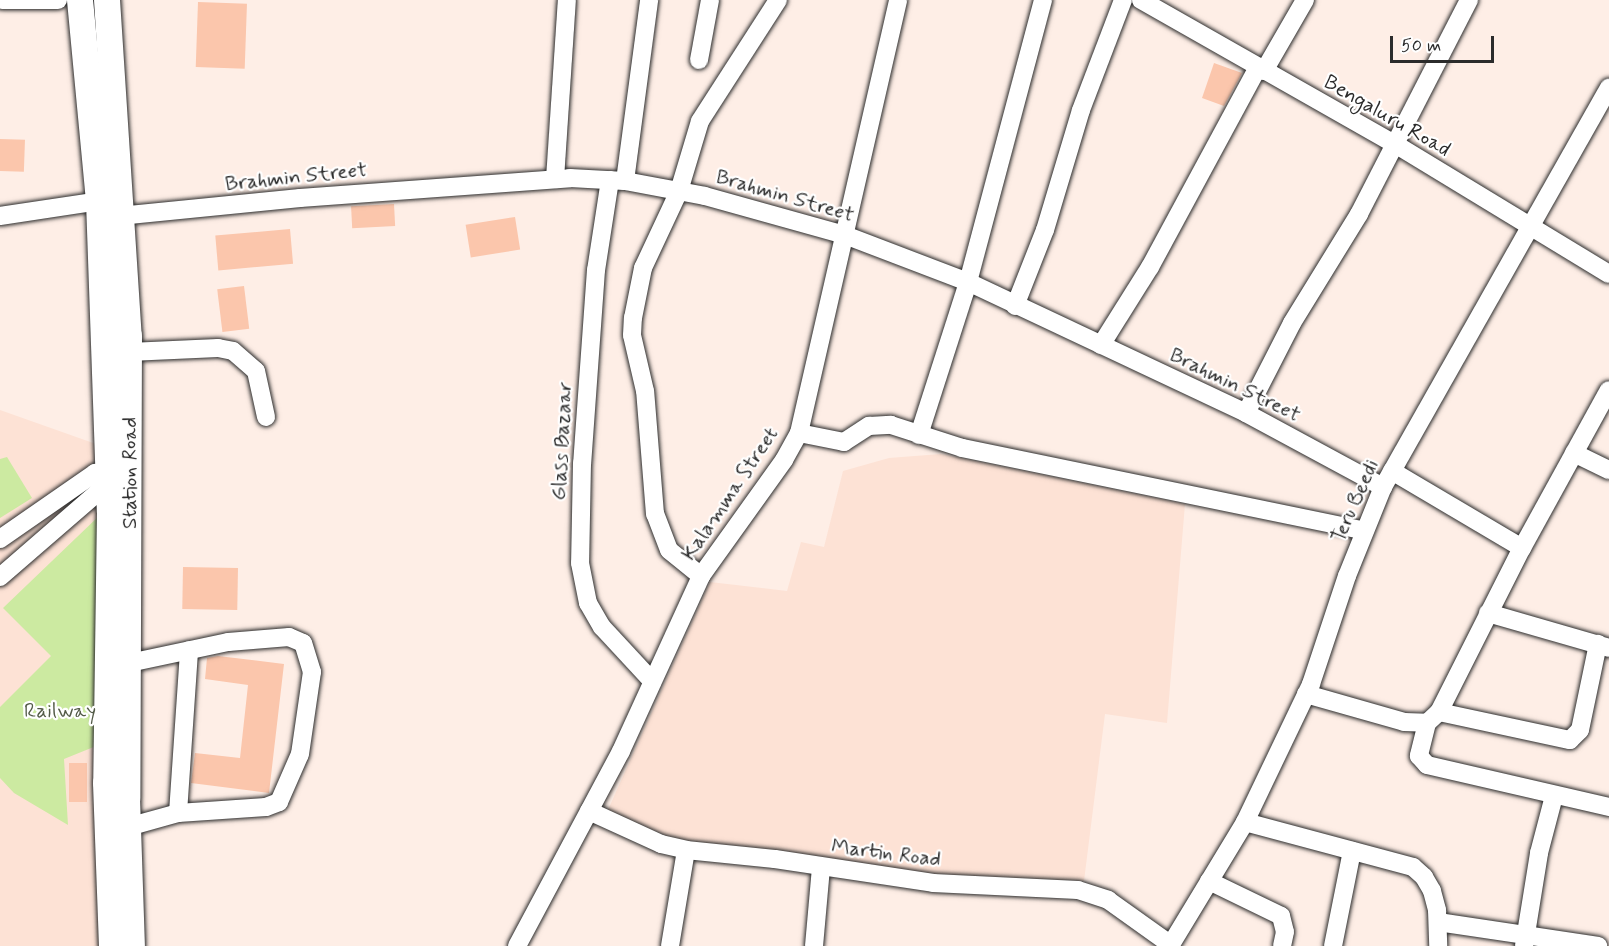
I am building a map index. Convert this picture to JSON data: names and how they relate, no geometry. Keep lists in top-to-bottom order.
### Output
{
  "streets": {
    "highway": ["Station Road"],
    "street": [
      "Bengaluru Road",
      "Brahmin Street",
      "Glass Bazaar",
      "Kalamma Street",
      "Teru Beedi",
      "Martin Road"
    ]
  },
  "crossings": [
    ["Bengaluru Road", "Teru Beedi"],
    ["Brahmin Street", "Glass Bazaar"],
    ["Brahmin Street", "Station Road"],
    ["Brahmin Street", "Kalamma Street"],
    ["Brahmin Street", "Teru Beedi"],
    ["Glass Bazaar", "Kalamma Street"],
    ["Kalamma Street", "Martin Road"],
    ["Teru Beedi", "Martin Road"]
  ],
  "parks": ["Railway"],
  "scale_bar": "50 m"
}
